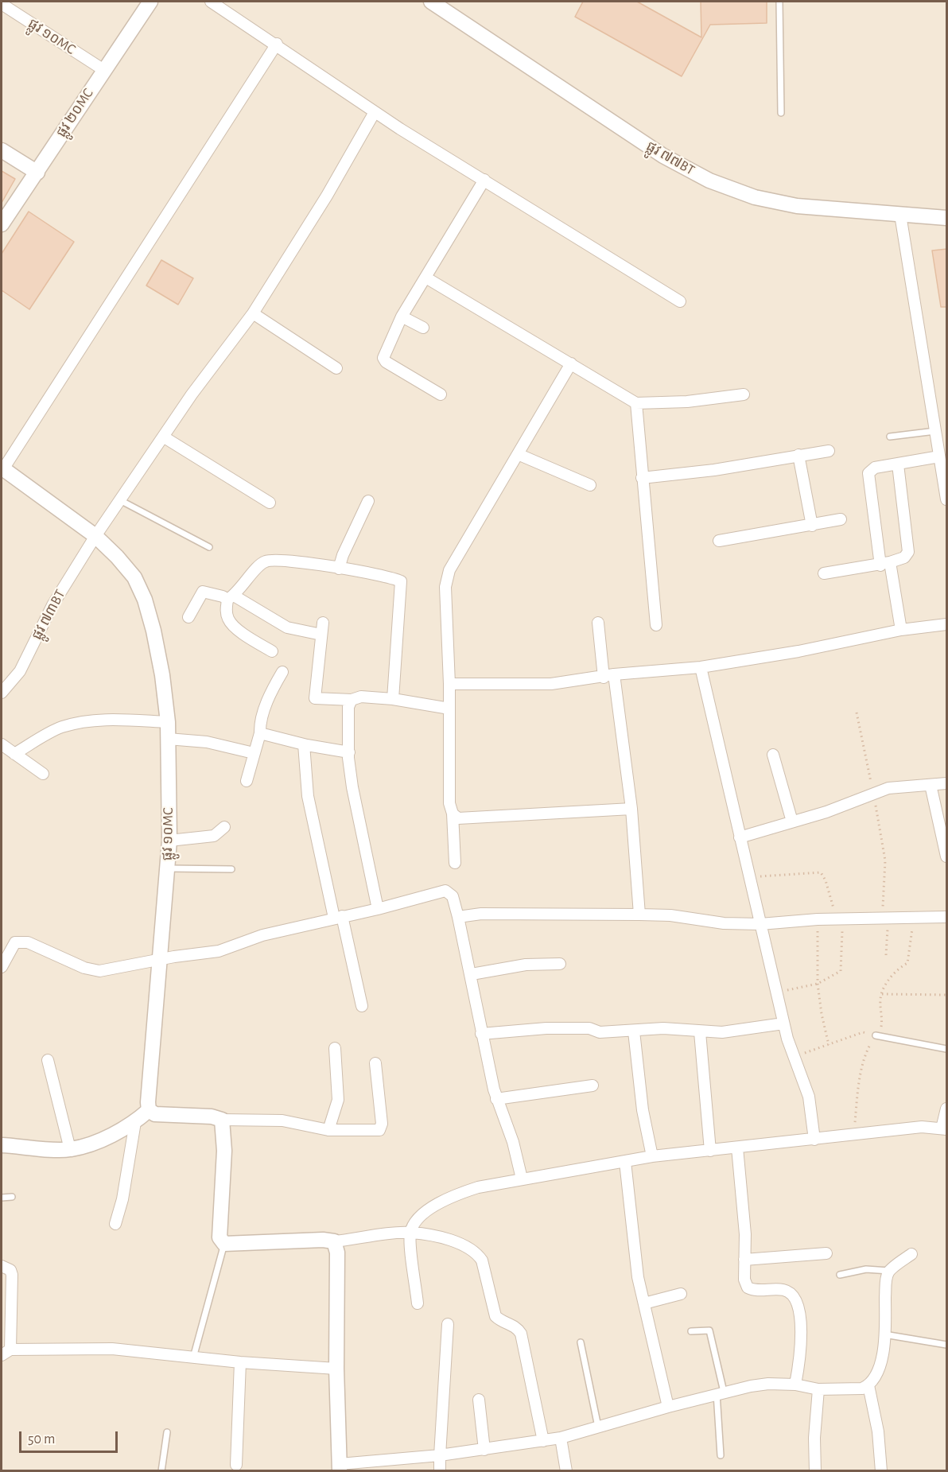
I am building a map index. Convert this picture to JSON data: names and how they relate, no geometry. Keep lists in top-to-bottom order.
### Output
{
  "streets": {
    "street": [
      "ផ្លូវ ១០MC",
      "ផ្លូវ ២០MC",
      "ផ្លូវ ៧៧BT",
      "ផ្លូវ ៧៣BT"
    ]
  },
  "crossings": [
    ["ផ្លូវ ១០MC", "ផ្លូវ ២០MC"],
    ["ផ្លូវ ១០MC", "ផ្លូវ ៧៣BT"]
  ],
  "scale_bar": "50 m"
}
